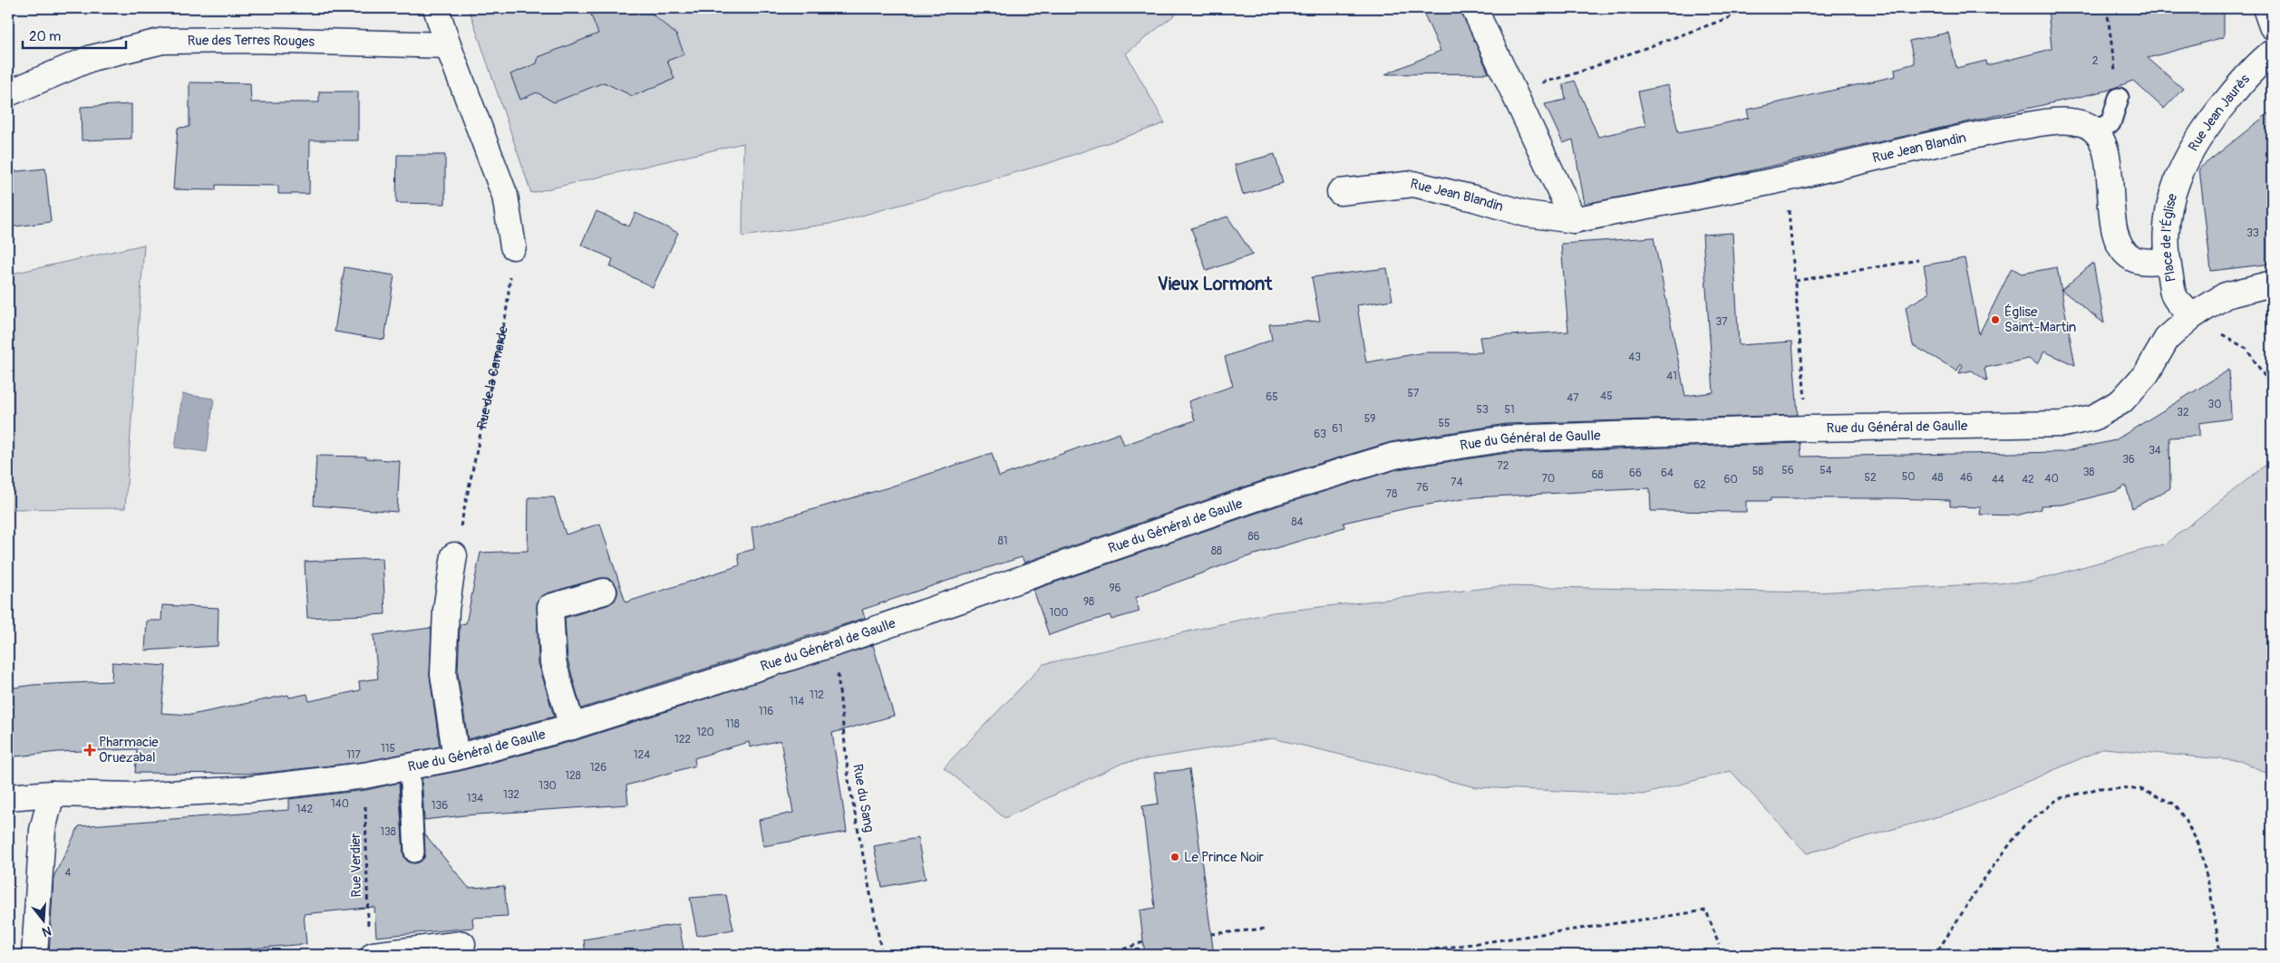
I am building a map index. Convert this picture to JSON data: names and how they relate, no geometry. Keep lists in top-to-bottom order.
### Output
{
  "streets": {
    "street": [
      "Rue des Terres Rouges",
      "Rue Jean Jaurès",
      "Rue Jean Blandin",
      "Place de l'Église",
      "Rue du Général de Gaulle"
    ],
    "path": ["Rue de la Camarde", "Rue du Sang", "Rue Verdier"]
  },
  "crossings": [
    ["Rue Jean Jaurès", "Place de l'Église"],
    ["Place de l'Église", "Rue du Général de Gaulle"],
    ["Rue du Général de Gaulle", "Rue du Sang"],
    ["Rue du Général de Gaulle", "Rue Verdier"]
  ],
  "districts": ["Vieux Lormont"],
  "places": {
    "other": ["Église Saint-Martin", "Le Prince Noir"],
    "health": ["Pharmacie Oruezabal"]
  },
  "house_numbers": [
    "2",
    "33",
    "37",
    "43",
    "41",
    "57",
    "45",
    "65",
    "47",
    "30",
    "53",
    "51",
    "32",
    "59",
    "55",
    "61",
    "63",
    "34",
    "36",
    "72",
    "56",
    "54",
    "58",
    "38",
    "66",
    "64",
    "68",
    "50",
    "52",
    "48",
    "46",
    "70",
    "40",
    "60",
    "44",
    "42",
    "74",
    "62",
    "76",
    "78",
    "84",
    "86",
    "81",
    "88",
    "96",
    "98",
    "100",
    "112",
    "114",
    "116",
    "118",
    "120",
    "122",
    "115",
    "117",
    "124",
    "126",
    "128",
    "130",
    "132",
    "134",
    "140",
    "136",
    "142",
    "138",
    "4"
  ],
  "scale_bar": "20 m",
  "north": "bottom"
}
